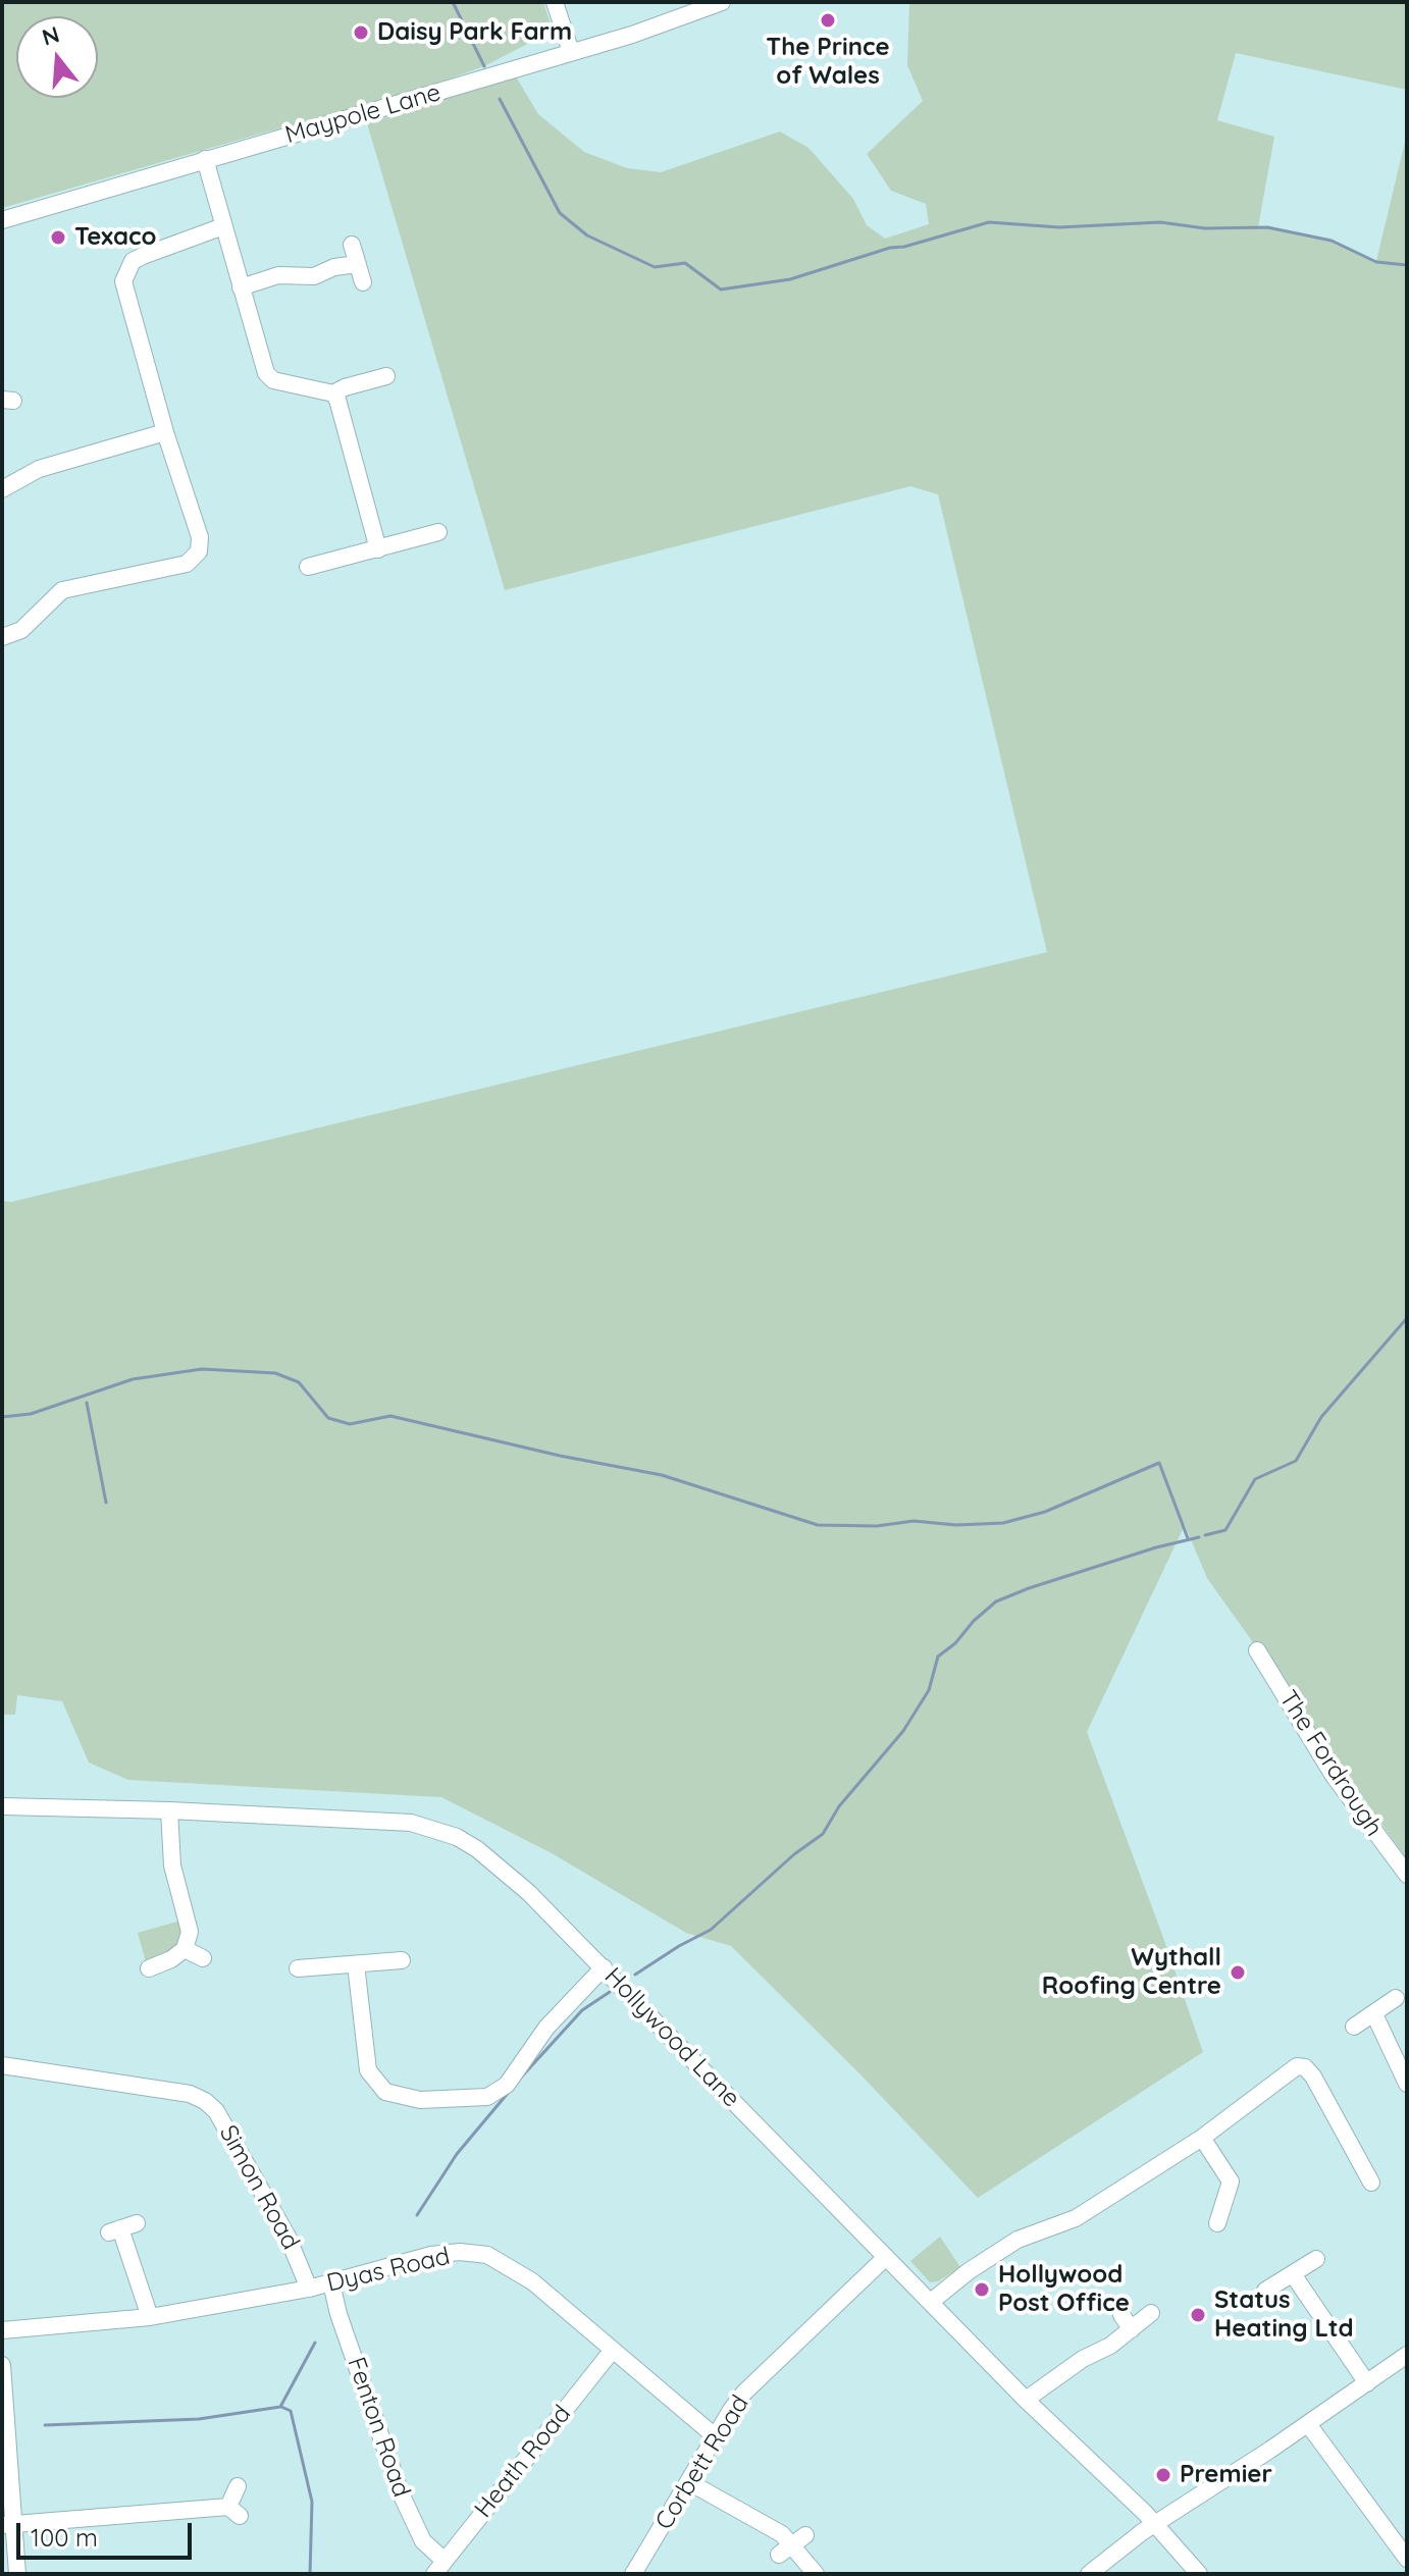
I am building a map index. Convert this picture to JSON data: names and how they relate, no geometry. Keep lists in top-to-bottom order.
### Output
{
  "streets": {
    "street": [
      "Maypole Lane",
      "The Fordrough",
      "Hollywood Lane",
      "Simon Road",
      "Dyas Road",
      "Fenton Road",
      "Heath Road",
      "Corbett Road"
    ]
  },
  "crossings": [
    ["Hollywood Lane", "Corbett Road"],
    ["Simon Road", "Dyas Road"],
    ["Dyas Road", "Fenton Road"],
    ["Dyas Road", "Heath Road"],
    ["Dyas Road", "Corbett Road"],
    ["Fenton Road", "Heath Road"]
  ],
  "places": [
    "The Prince of Wales",
    "Daisy Park Farm",
    "Texaco",
    "Wythall Roofing Centre",
    "Hollywood Post Office",
    "Status Heating Ltd",
    "Premier"
  ],
  "scale_bar": "100 m",
  "north": "top"
}
